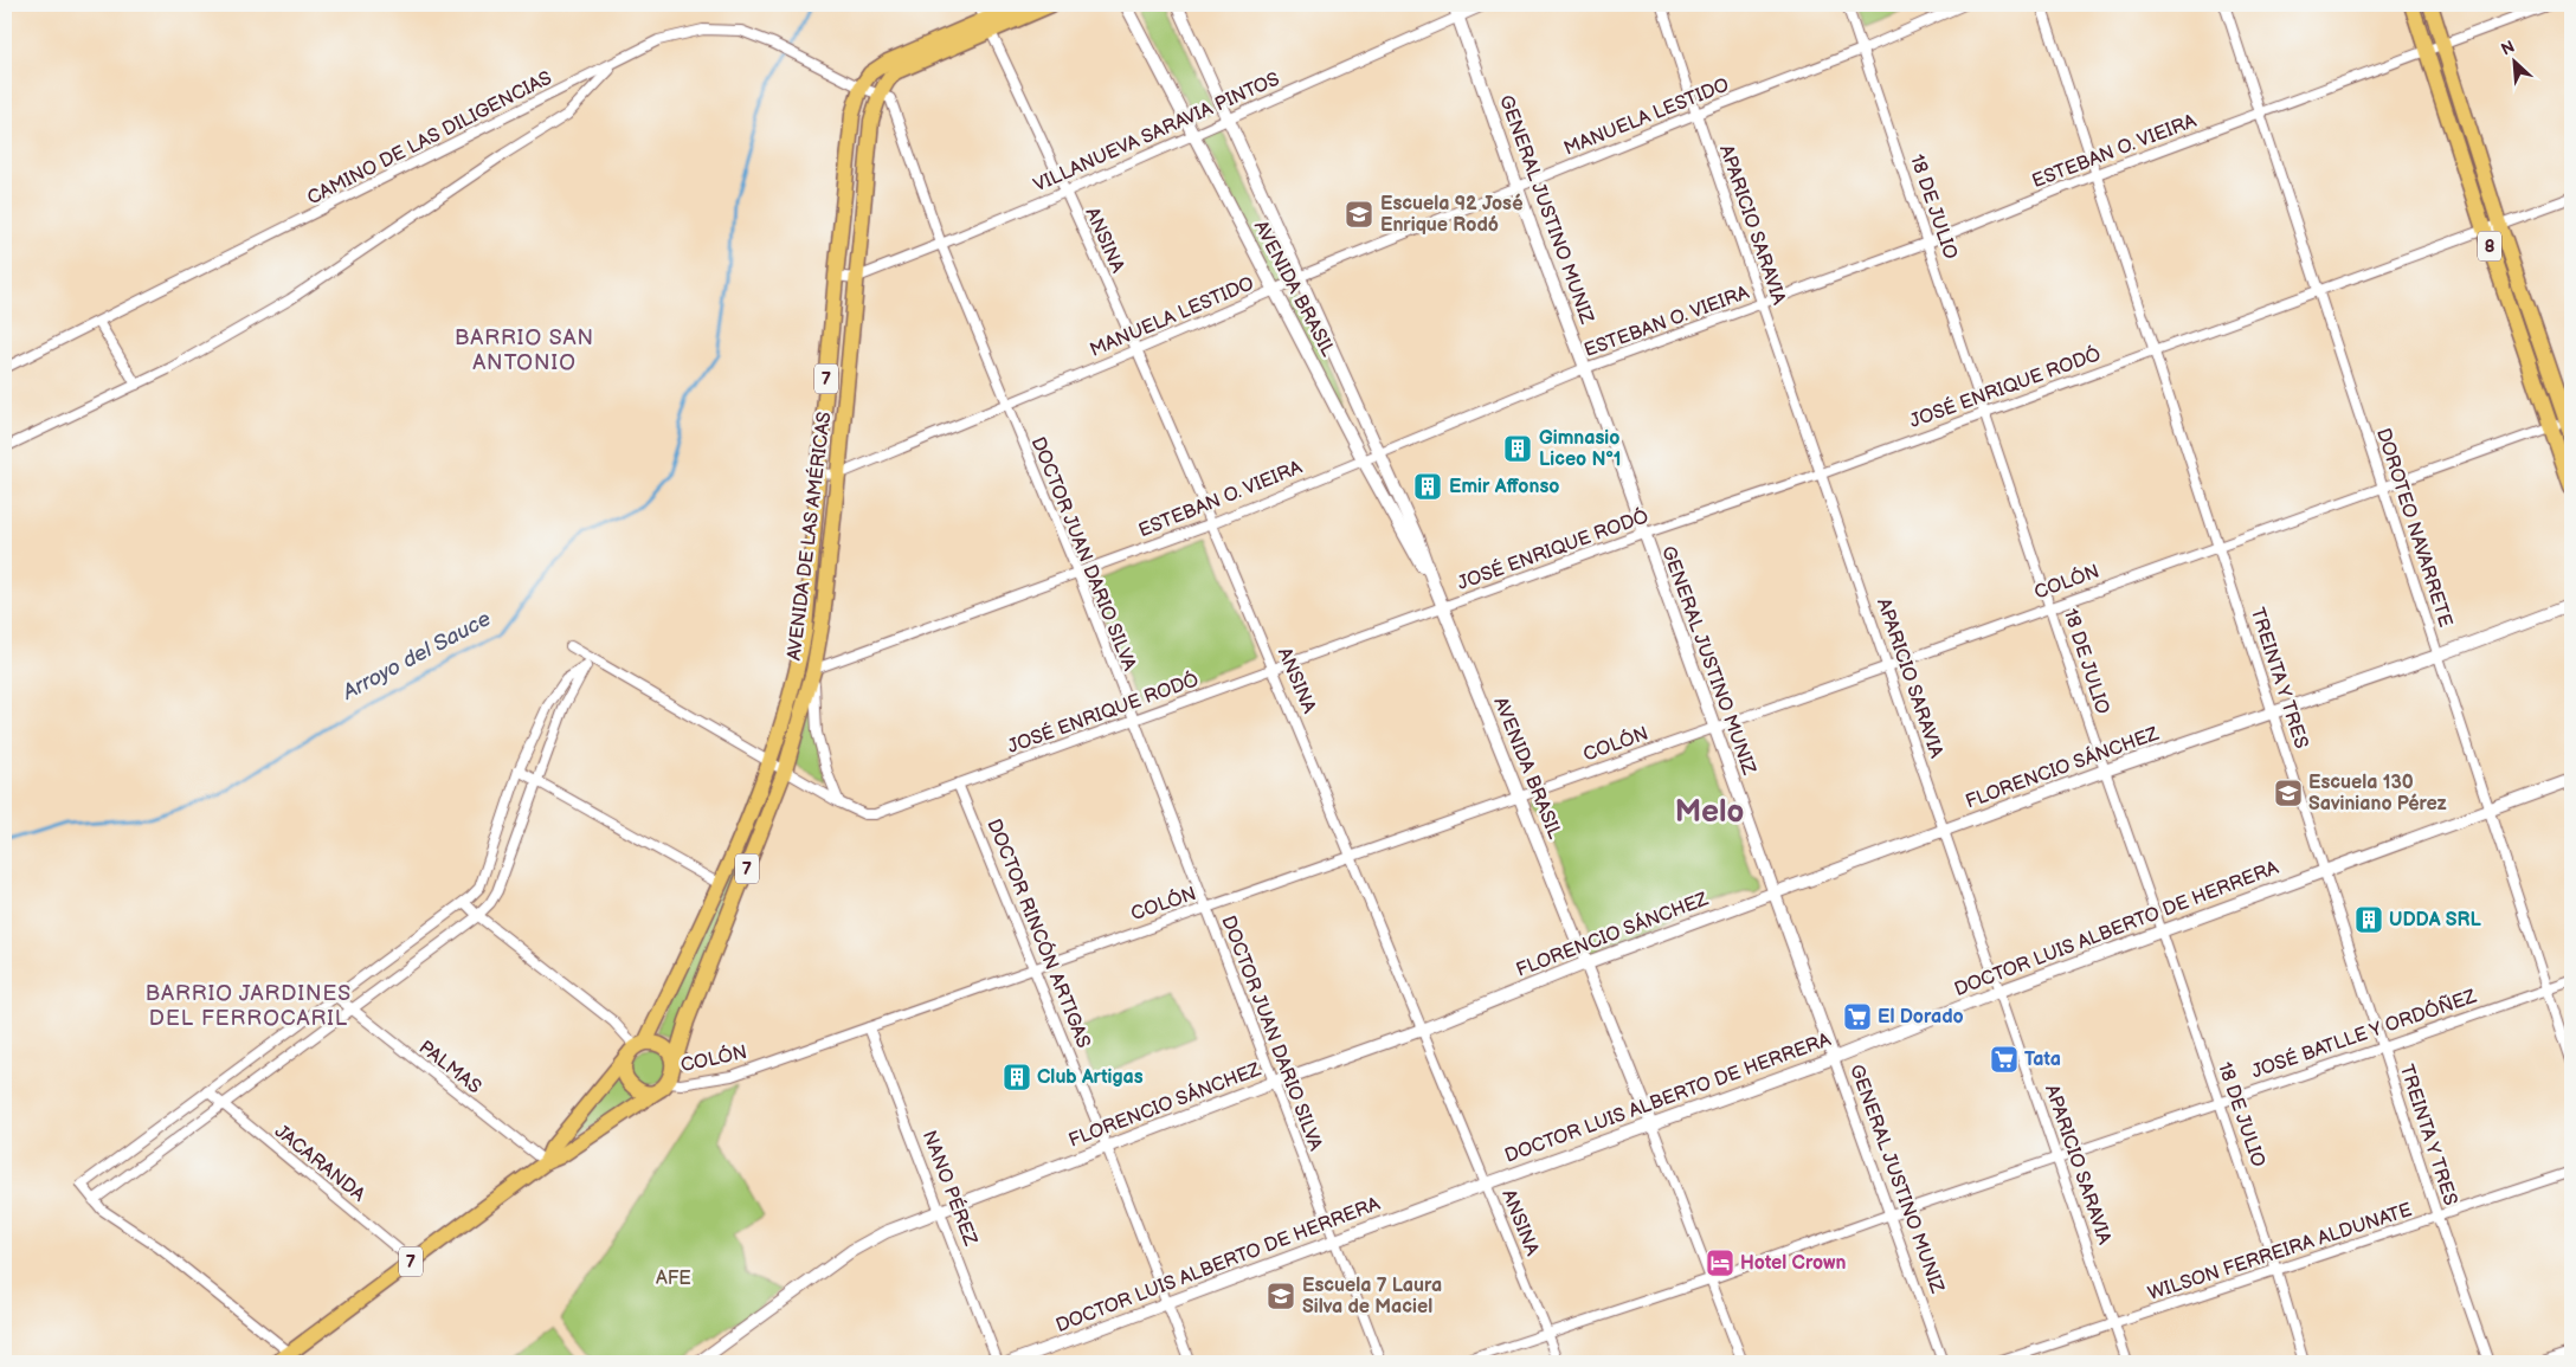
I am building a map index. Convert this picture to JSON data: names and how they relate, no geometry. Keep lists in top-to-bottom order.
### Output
{
  "streets": {
    "main road": ["8", "7", "AVENIDA DE LAS AMÉRICAS"],
    "street": [
      "MANUELA LESTIDO",
      "VILLANUEVA SARAVIA PINTOS",
      "CAMINO DE LAS DILIGENCIAS",
      "ESTEBAN O. VIEIRA",
      "18 DE JULIO",
      "GENERAL JUSTINO MUNIZ",
      "APARICIO SARAVIA",
      "ANSINA",
      "AVENIDA BRASIL",
      "JOSÉ ENRIQUE RODÓ",
      "DOROTEO NAVARRETE",
      "DOCTOR JUAN DARIO SILVA",
      "COLÓN",
      "TREINTA Y TRES",
      "FLORENCIO SÁNCHEZ",
      "DOCTOR LUIS ALBERTO DE HERRERA",
      "DOCTOR RINCÓN ARTIGAS",
      "JOSÉ BATLLE Y ORDÓÑEZ",
      "PALMAS",
      "JACARANDA",
      "NANO PÉREZ",
      "WILSON FERREIRA ALDUNATE"
    ]
  },
  "crossings": [
    ["MANUELA LESTIDO", "18 DE JULIO"],
    ["MANUELA LESTIDO", "GENERAL JUSTINO MUNIZ"],
    ["MANUELA LESTIDO", "APARICIO SARAVIA"],
    ["MANUELA LESTIDO", "ANSINA"],
    ["MANUELA LESTIDO", "AVENIDA BRASIL"],
    ["MANUELA LESTIDO", "AVENIDA DE LAS AMÉRICAS"],
    ["MANUELA LESTIDO", "DOCTOR JUAN DARIO SILVA"],
    ["VILLANUEVA SARAVIA PINTOS", "GENERAL JUSTINO MUNIZ"],
    ["VILLANUEVA SARAVIA PINTOS", "ANSINA"],
    ["VILLANUEVA SARAVIA PINTOS", "AVENIDA BRASIL"],
    ["VILLANUEVA SARAVIA PINTOS", "AVENIDA DE LAS AMÉRICAS"],
    ["VILLANUEVA SARAVIA PINTOS", "DOCTOR JUAN DARIO SILVA"],
    ["CAMINO DE LAS DILIGENCIAS", "7"],
    ["CAMINO DE LAS DILIGENCIAS", "AVENIDA DE LAS AMÉRICAS"],
    ["CAMINO DE LAS DILIGENCIAS", "DOCTOR JUAN DARIO SILVA"],
    ["ESTEBAN O. VIEIRA", "18 DE JULIO"],
    ["ESTEBAN O. VIEIRA", "GENERAL JUSTINO MUNIZ"],
    ["ESTEBAN O. VIEIRA", "APARICIO SARAVIA"],
    ["ESTEBAN O. VIEIRA", "ANSINA"],
    ["ESTEBAN O. VIEIRA", "8"],
    ["ESTEBAN O. VIEIRA", "AVENIDA BRASIL"],
    ["ESTEBAN O. VIEIRA", "DOROTEO NAVARRETE"],
    ["ESTEBAN O. VIEIRA", "AVENIDA DE LAS AMÉRICAS"],
    ["ESTEBAN O. VIEIRA", "DOCTOR JUAN DARIO SILVA"],
    ["ESTEBAN O. VIEIRA", "TREINTA Y TRES"],
    ["18 DE JULIO", "JOSÉ ENRIQUE RODÓ"],
    ["18 DE JULIO", "COLÓN"],
    ["18 DE JULIO", "FLORENCIO SÁNCHEZ"],
    ["18 DE JULIO", "DOCTOR LUIS ALBERTO DE HERRERA"],
    ["18 DE JULIO", "JOSÉ BATLLE Y ORDÓÑEZ"],
    ["18 DE JULIO", "WILSON FERREIRA ALDUNATE"],
    ["GENERAL JUSTINO MUNIZ", "JOSÉ ENRIQUE RODÓ"],
    ["GENERAL JUSTINO MUNIZ", "COLÓN"],
    ["GENERAL JUSTINO MUNIZ", "FLORENCIO SÁNCHEZ"],
    ["GENERAL JUSTINO MUNIZ", "DOCTOR LUIS ALBERTO DE HERRERA"],
    ["GENERAL JUSTINO MUNIZ", "JOSÉ BATLLE Y ORDÓÑEZ"],
    ["APARICIO SARAVIA", "JOSÉ ENRIQUE RODÓ"],
    ["APARICIO SARAVIA", "COLÓN"],
    ["APARICIO SARAVIA", "FLORENCIO SÁNCHEZ"],
    ["APARICIO SARAVIA", "DOCTOR LUIS ALBERTO DE HERRERA"],
    ["APARICIO SARAVIA", "JOSÉ BATLLE Y ORDÓÑEZ"],
    ["APARICIO SARAVIA", "WILSON FERREIRA ALDUNATE"],
    ["ANSINA", "7"],
    ["ANSINA", "JOSÉ ENRIQUE RODÓ"],
    ["ANSINA", "COLÓN"],
    ["ANSINA", "FLORENCIO SÁNCHEZ"],
    ["ANSINA", "DOCTOR LUIS ALBERTO DE HERRERA"],
    ["ANSINA", "JOSÉ BATLLE Y ORDÓÑEZ"],
    ["8", "JOSÉ ENRIQUE RODÓ"],
    ["8", "COLÓN"],
    ["AVENIDA BRASIL", "JOSÉ ENRIQUE RODÓ"],
    ["AVENIDA BRASIL", "COLÓN"],
    ["AVENIDA BRASIL", "FLORENCIO SÁNCHEZ"],
    ["AVENIDA BRASIL", "DOCTOR LUIS ALBERTO DE HERRERA"],
    ["7", "AVENIDA DE LAS AMÉRICAS"],
    ["7", "DOCTOR JUAN DARIO SILVA"],
    ["JOSÉ ENRIQUE RODÓ", "DOROTEO NAVARRETE"],
    ["JOSÉ ENRIQUE RODÓ", "AVENIDA DE LAS AMÉRICAS"],
    ["JOSÉ ENRIQUE RODÓ", "DOCTOR JUAN DARIO SILVA"],
    ["JOSÉ ENRIQUE RODÓ", "TREINTA Y TRES"],
    ["JOSÉ ENRIQUE RODÓ", "DOCTOR RINCÓN ARTIGAS"],
    ["DOROTEO NAVARRETE", "COLÓN"],
    ["DOROTEO NAVARRETE", "FLORENCIO SÁNCHEZ"],
    ["DOROTEO NAVARRETE", "DOCTOR LUIS ALBERTO DE HERRERA"],
    ["DOROTEO NAVARRETE", "JOSÉ BATLLE Y ORDÓÑEZ"],
    ["AVENIDA DE LAS AMÉRICAS", "DOCTOR JUAN DARIO SILVA"],
    ["AVENIDA DE LAS AMÉRICAS", "COLÓN"],
    ["AVENIDA DE LAS AMÉRICAS", "PALMAS"],
    ["AVENIDA DE LAS AMÉRICAS", "JACARANDA"],
    ["DOCTOR JUAN DARIO SILVA", "COLÓN"],
    ["DOCTOR JUAN DARIO SILVA", "FLORENCIO SÁNCHEZ"],
    ["DOCTOR JUAN DARIO SILVA", "DOCTOR LUIS ALBERTO DE HERRERA"],
    ["COLÓN", "TREINTA Y TRES"],
    ["COLÓN", "DOCTOR RINCÓN ARTIGAS"],
    ["COLÓN", "NANO PÉREZ"],
    ["TREINTA Y TRES", "FLORENCIO SÁNCHEZ"],
    ["TREINTA Y TRES", "DOCTOR LUIS ALBERTO DE HERRERA"],
    ["TREINTA Y TRES", "JOSÉ BATLLE Y ORDÓÑEZ"],
    ["TREINTA Y TRES", "WILSON FERREIRA ALDUNATE"],
    ["FLORENCIO SÁNCHEZ", "DOCTOR RINCÓN ARTIGAS"],
    ["FLORENCIO SÁNCHEZ", "NANO PÉREZ"],
    ["DOCTOR LUIS ALBERTO DE HERRERA", "DOCTOR RINCÓN ARTIGAS"]
  ],
  "districts": ["BARRIO SAN ANTONIO", "Melo", "BARRIO JARDINES DEL FERROCARIL"],
  "water": ["Arroyo del Sauce"],
  "parks": ["AFE"],
  "places": {
    "school or university": ["Escuela 92 José Enrique Rodó", "Escuela 130 Saviniano Pérez", "Escuela 7 Laura Silva de Maciel"],
    "building": [
      "Gimnasio Liceo Nº1",
      "Emir Affonso",
      "UDDA SRL",
      "Club Artigas"
    ],
    "supermarket": ["El Dorado", "Tata"],
    "hotel": ["Hotel Crown"]
  },
  "north": "top left"
}
